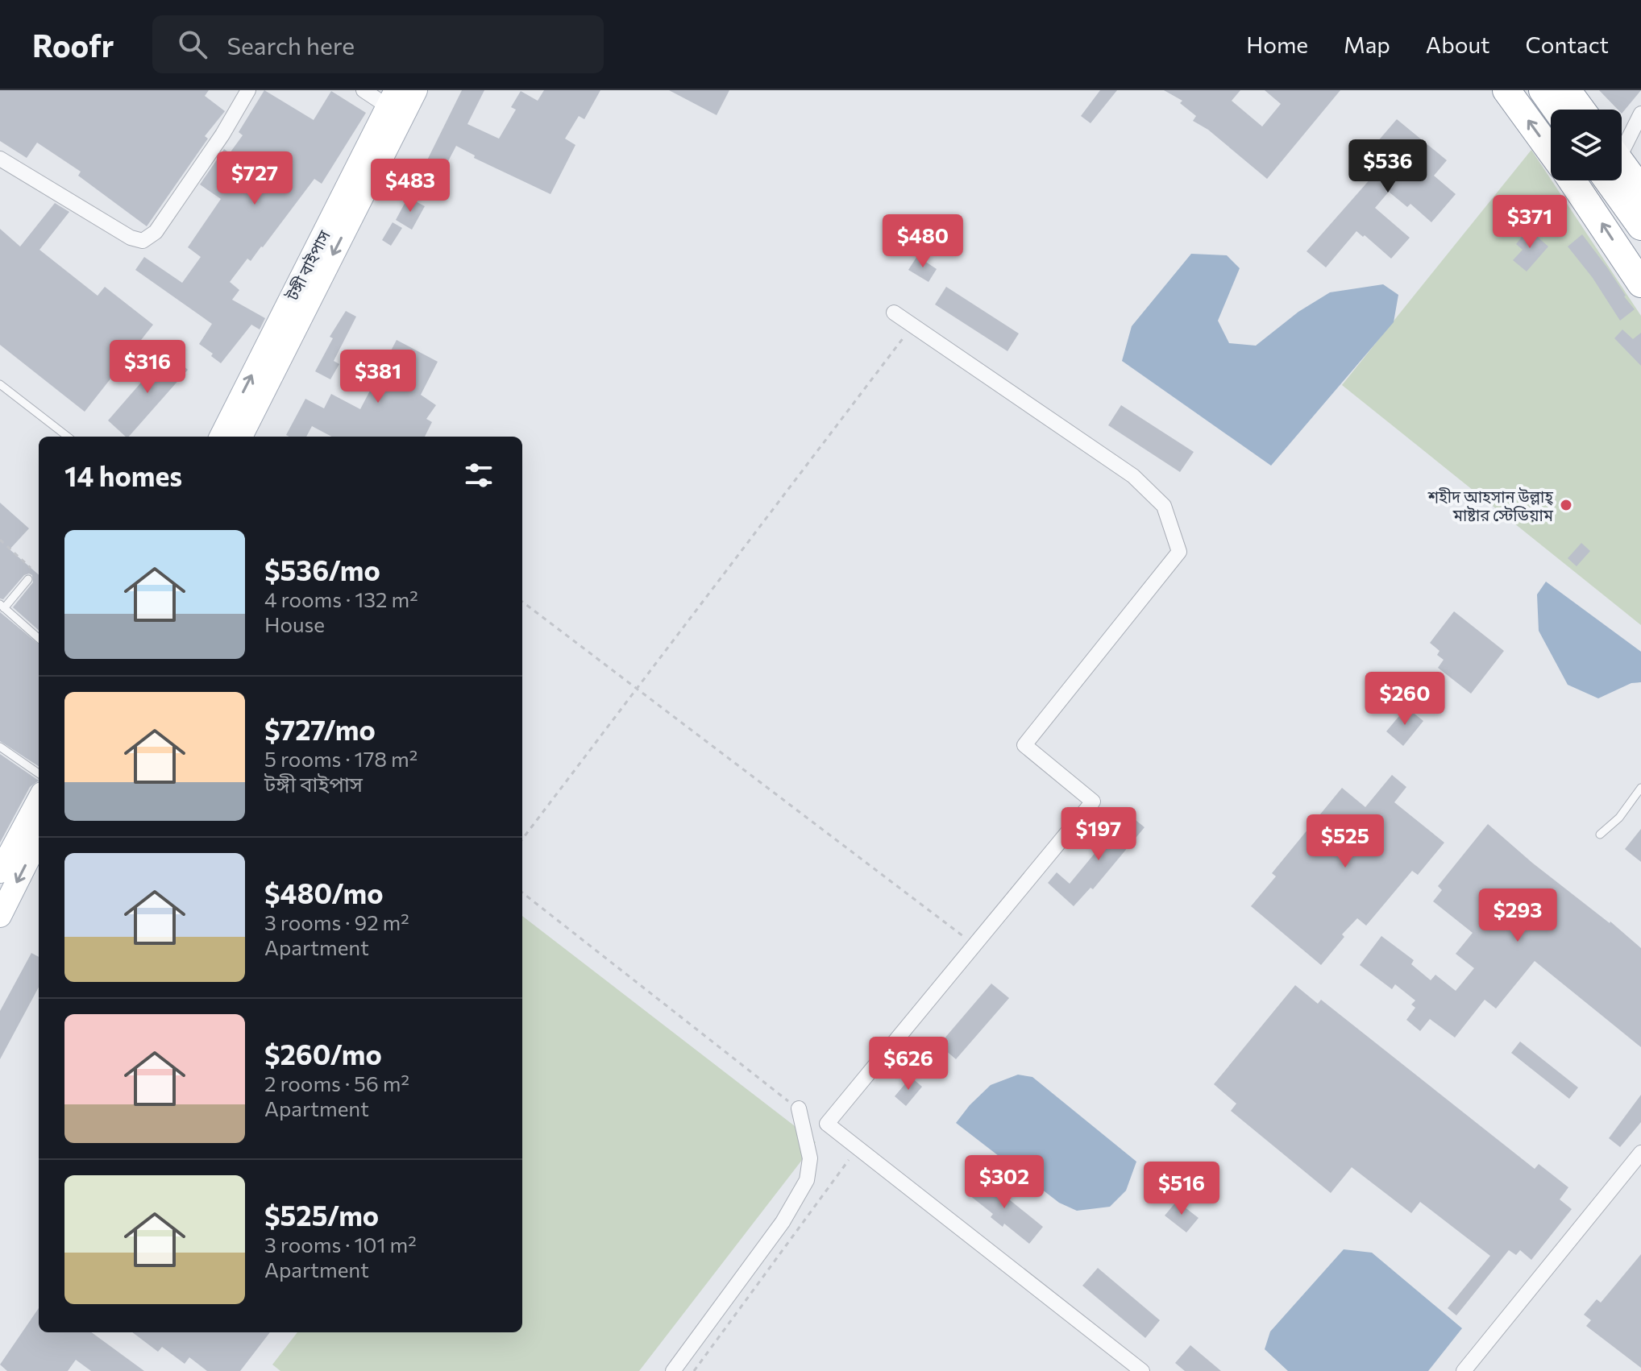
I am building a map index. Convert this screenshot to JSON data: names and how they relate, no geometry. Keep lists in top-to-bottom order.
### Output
{
  "streets": {
    "main road": ["টঙ্গী বাইপাস"]
  },
  "places": ["শহীদ আহসান উল্লাহ্‌ মাষ্টার স্টেডিয়াম"],
  "page": {
    "header": "Roofr",
    "search": "Search here",
    "nav": [
      "Home",
      "Map",
      "About",
      "Contact"
    ],
    "price": [
      "$536",
      "$727",
      "$483",
      "$371",
      "$480",
      "$316",
      "$381",
      "$260",
      "$197",
      "$525",
      "$293",
      "$626",
      "$302",
      "$516"
    ],
    "heading": "14 homes",
    "list": [
      {
        "name": "$536/mo",
        "note": "4 rooms · 132 m² · House"
      },
      {
        "name": "$727/mo",
        "note": "5 rooms · 178 m² · টঙ্গী বাইপাস"
      },
      {
        "name": "$480/mo",
        "note": "3 rooms · 92 m² · Apartment"
      },
      {
        "name": "$260/mo",
        "note": "2 rooms · 56 m² · Apartment"
      },
      {
        "name": "$525/mo",
        "note": "3 rooms · 101 m² · Apartment"
      }
    ]
  }
}
